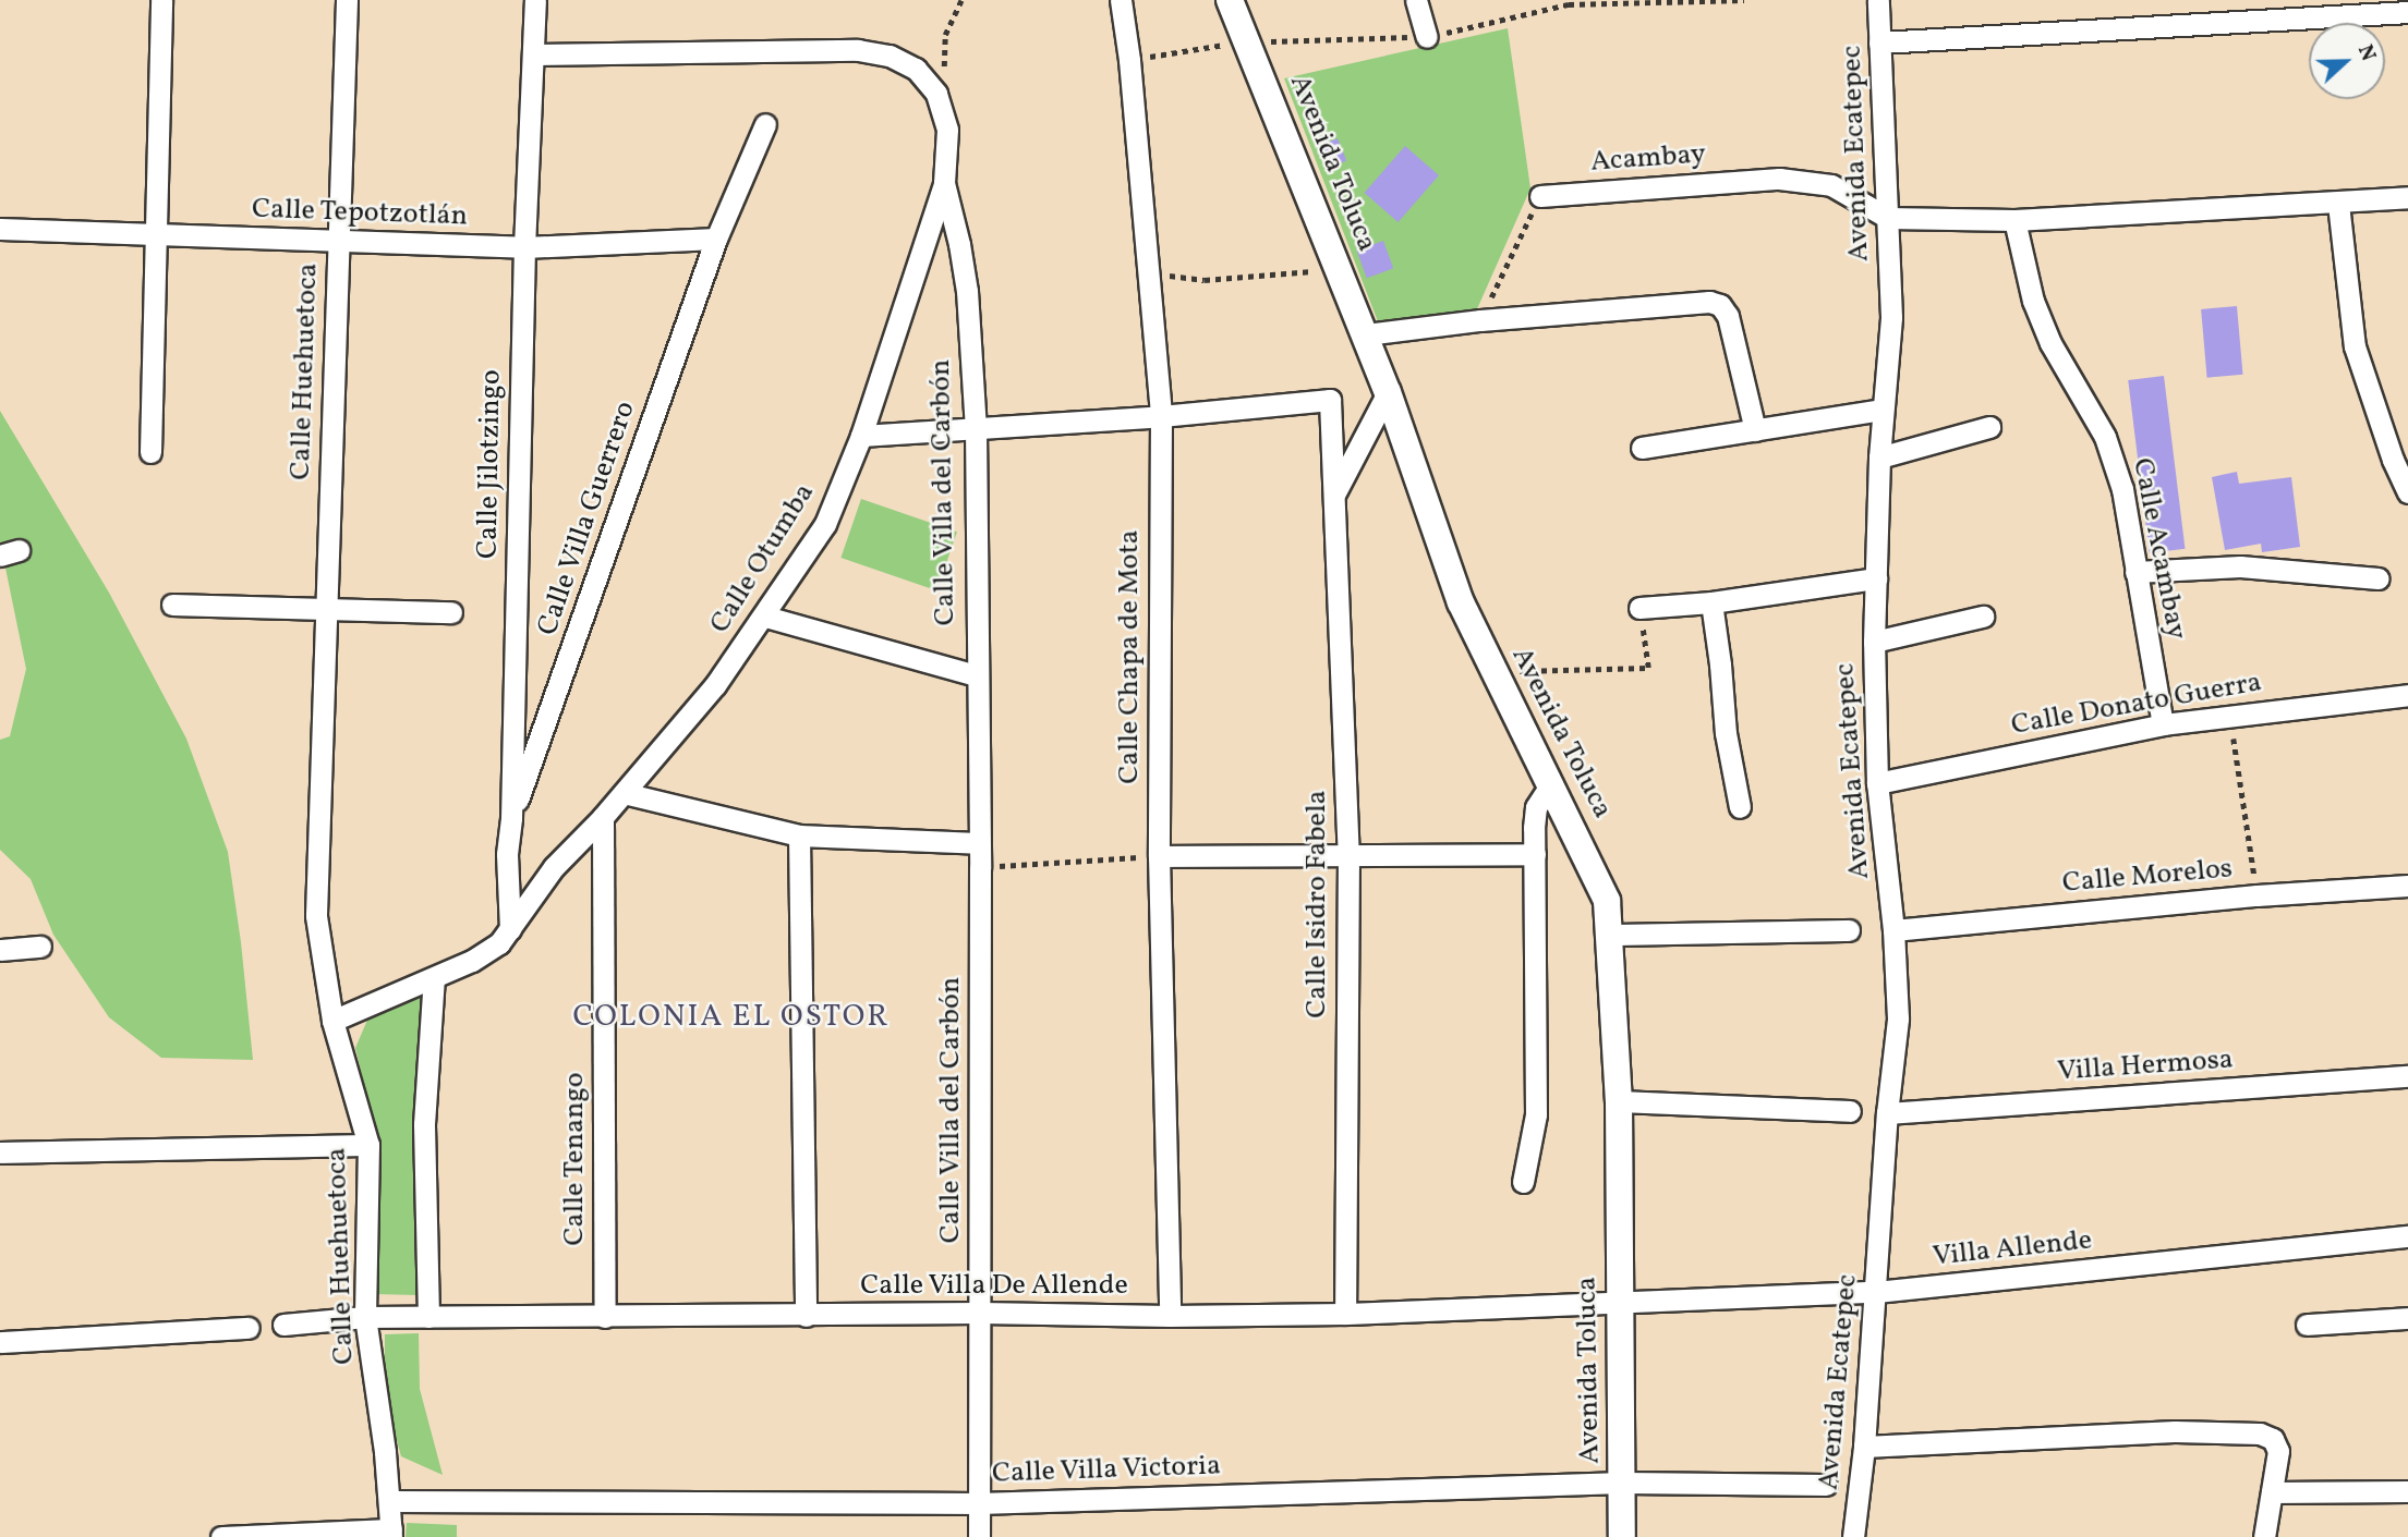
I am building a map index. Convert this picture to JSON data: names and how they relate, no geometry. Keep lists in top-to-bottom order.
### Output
{
  "streets": {
    "street": [
      "Avenida Ecatepec",
      "Acambay",
      "Avenida Toluca",
      "Calle Tepotzotlán",
      "Calle Huehuetoca",
      "Calle Jilotzingo",
      "Calle Villa del Carbón",
      "Calle Villa Guerrero",
      "Calle Acambay",
      "Calle Otumba",
      "Calle Chapa de Mota",
      "Calle Donato Guerra",
      "Calle Morelos",
      "Calle Isidro Fabela",
      "Villa Hermosa",
      "Calle Tenango",
      "Villa Allende",
      "Calle Villa De Allende",
      "Calle Villa Victoria"
    ]
  },
  "crossings": [
    ["Avenida Ecatepec", "Acambay"],
    ["Avenida Ecatepec", "Calle Donato Guerra"],
    ["Avenida Ecatepec", "Calle Morelos"],
    ["Avenida Ecatepec", "Villa Hermosa"],
    ["Avenida Ecatepec", "Villa Allende"],
    ["Avenida Toluca", "Villa Allende"],
    ["Avenida Toluca", "Calle Villa De Allende"],
    ["Avenida Toluca", "Calle Villa Victoria"],
    ["Calle Tepotzotlán", "Calle Huehuetoca"],
    ["Calle Tepotzotlán", "Calle Jilotzingo"],
    ["Calle Tepotzotlán", "Calle Villa Guerrero"],
    ["Calle Huehuetoca", "Calle Otumba"],
    ["Calle Huehuetoca", "Calle Villa De Allende"],
    ["Calle Huehuetoca", "Calle Villa Victoria"],
    ["Calle Jilotzingo", "Calle Villa del Carbón"],
    ["Calle Jilotzingo", "Calle Villa Guerrero"],
    ["Calle Jilotzingo", "Calle Otumba"],
    ["Calle Villa del Carbón", "Calle Otumba"],
    ["Calle Villa del Carbón", "Calle Villa De Allende"],
    ["Calle Villa del Carbón", "Calle Villa Victoria"],
    ["Calle Acambay", "Calle Donato Guerra"],
    ["Calle Otumba", "Calle Tenango"],
    ["Calle Chapa de Mota", "Calle Isidro Fabela"],
    ["Calle Chapa de Mota", "Calle Villa De Allende"],
    ["Calle Isidro Fabela", "Calle Villa De Allende"],
    ["Calle Tenango", "Calle Villa De Allende"],
    ["Villa Allende", "Calle Villa De Allende"]
  ],
  "districts": ["COLONIA EL OSTOR"],
  "north": "right"
}
